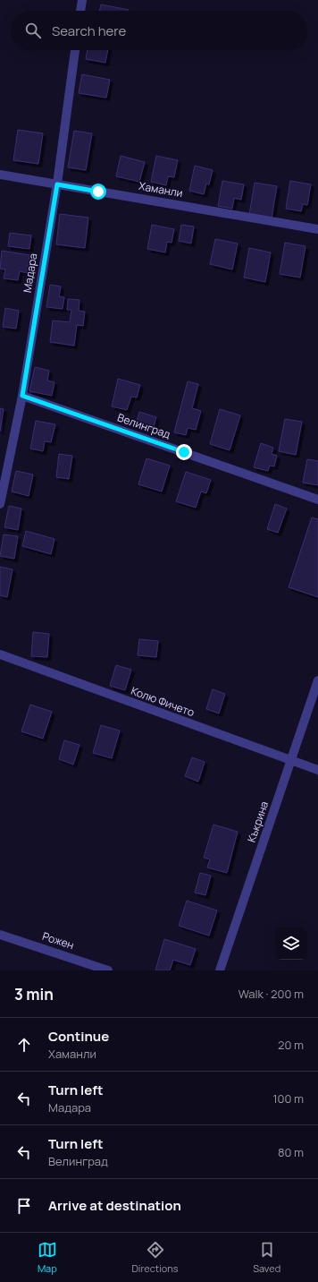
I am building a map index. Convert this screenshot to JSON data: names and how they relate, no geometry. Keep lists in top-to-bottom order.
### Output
{
  "streets": {
    "street": [
      "Хаманли",
      "Мадара",
      "Велинград",
      "Колю Фичето",
      "Къкрина",
      "Рожен"
    ]
  },
  "crossings": [
    ["Хаманли", "Мадара"],
    ["Мадара", "Велинград"],
    ["Колю Фичето", "Къкрина"]
  ],
  "page": {
    "search": "Search here",
    "heading": ["3 min", "Walk · 200 m"],
    "list": [
      ["Continue", "Хаманли", "20 m"],
      ["Turn left", "Мадара", "100 m"],
      ["Turn left", "Велинград", "80 m"],
      "Arrive at destination"
    ],
    "nav": ["Map", "Directions", "Saved"]
  }
}
